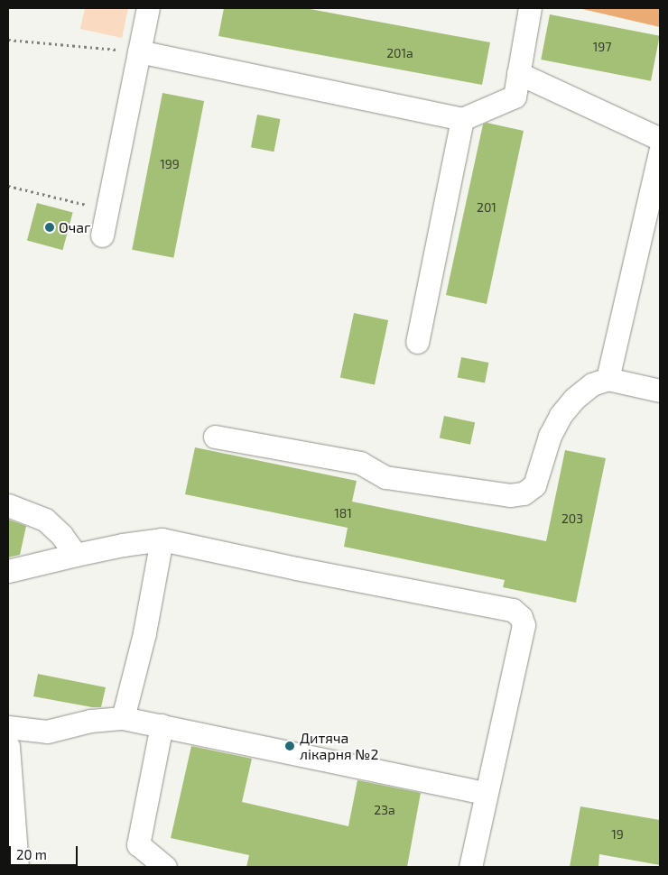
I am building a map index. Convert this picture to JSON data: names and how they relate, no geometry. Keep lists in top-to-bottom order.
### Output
{
  "places": ["Очаг", "Дитяча лікарня №2"],
  "house_numbers": [
    "197",
    "201а",
    "199",
    "201",
    "181",
    "203",
    "23а",
    "19"
  ],
  "scale_bar": "20 m"
}
